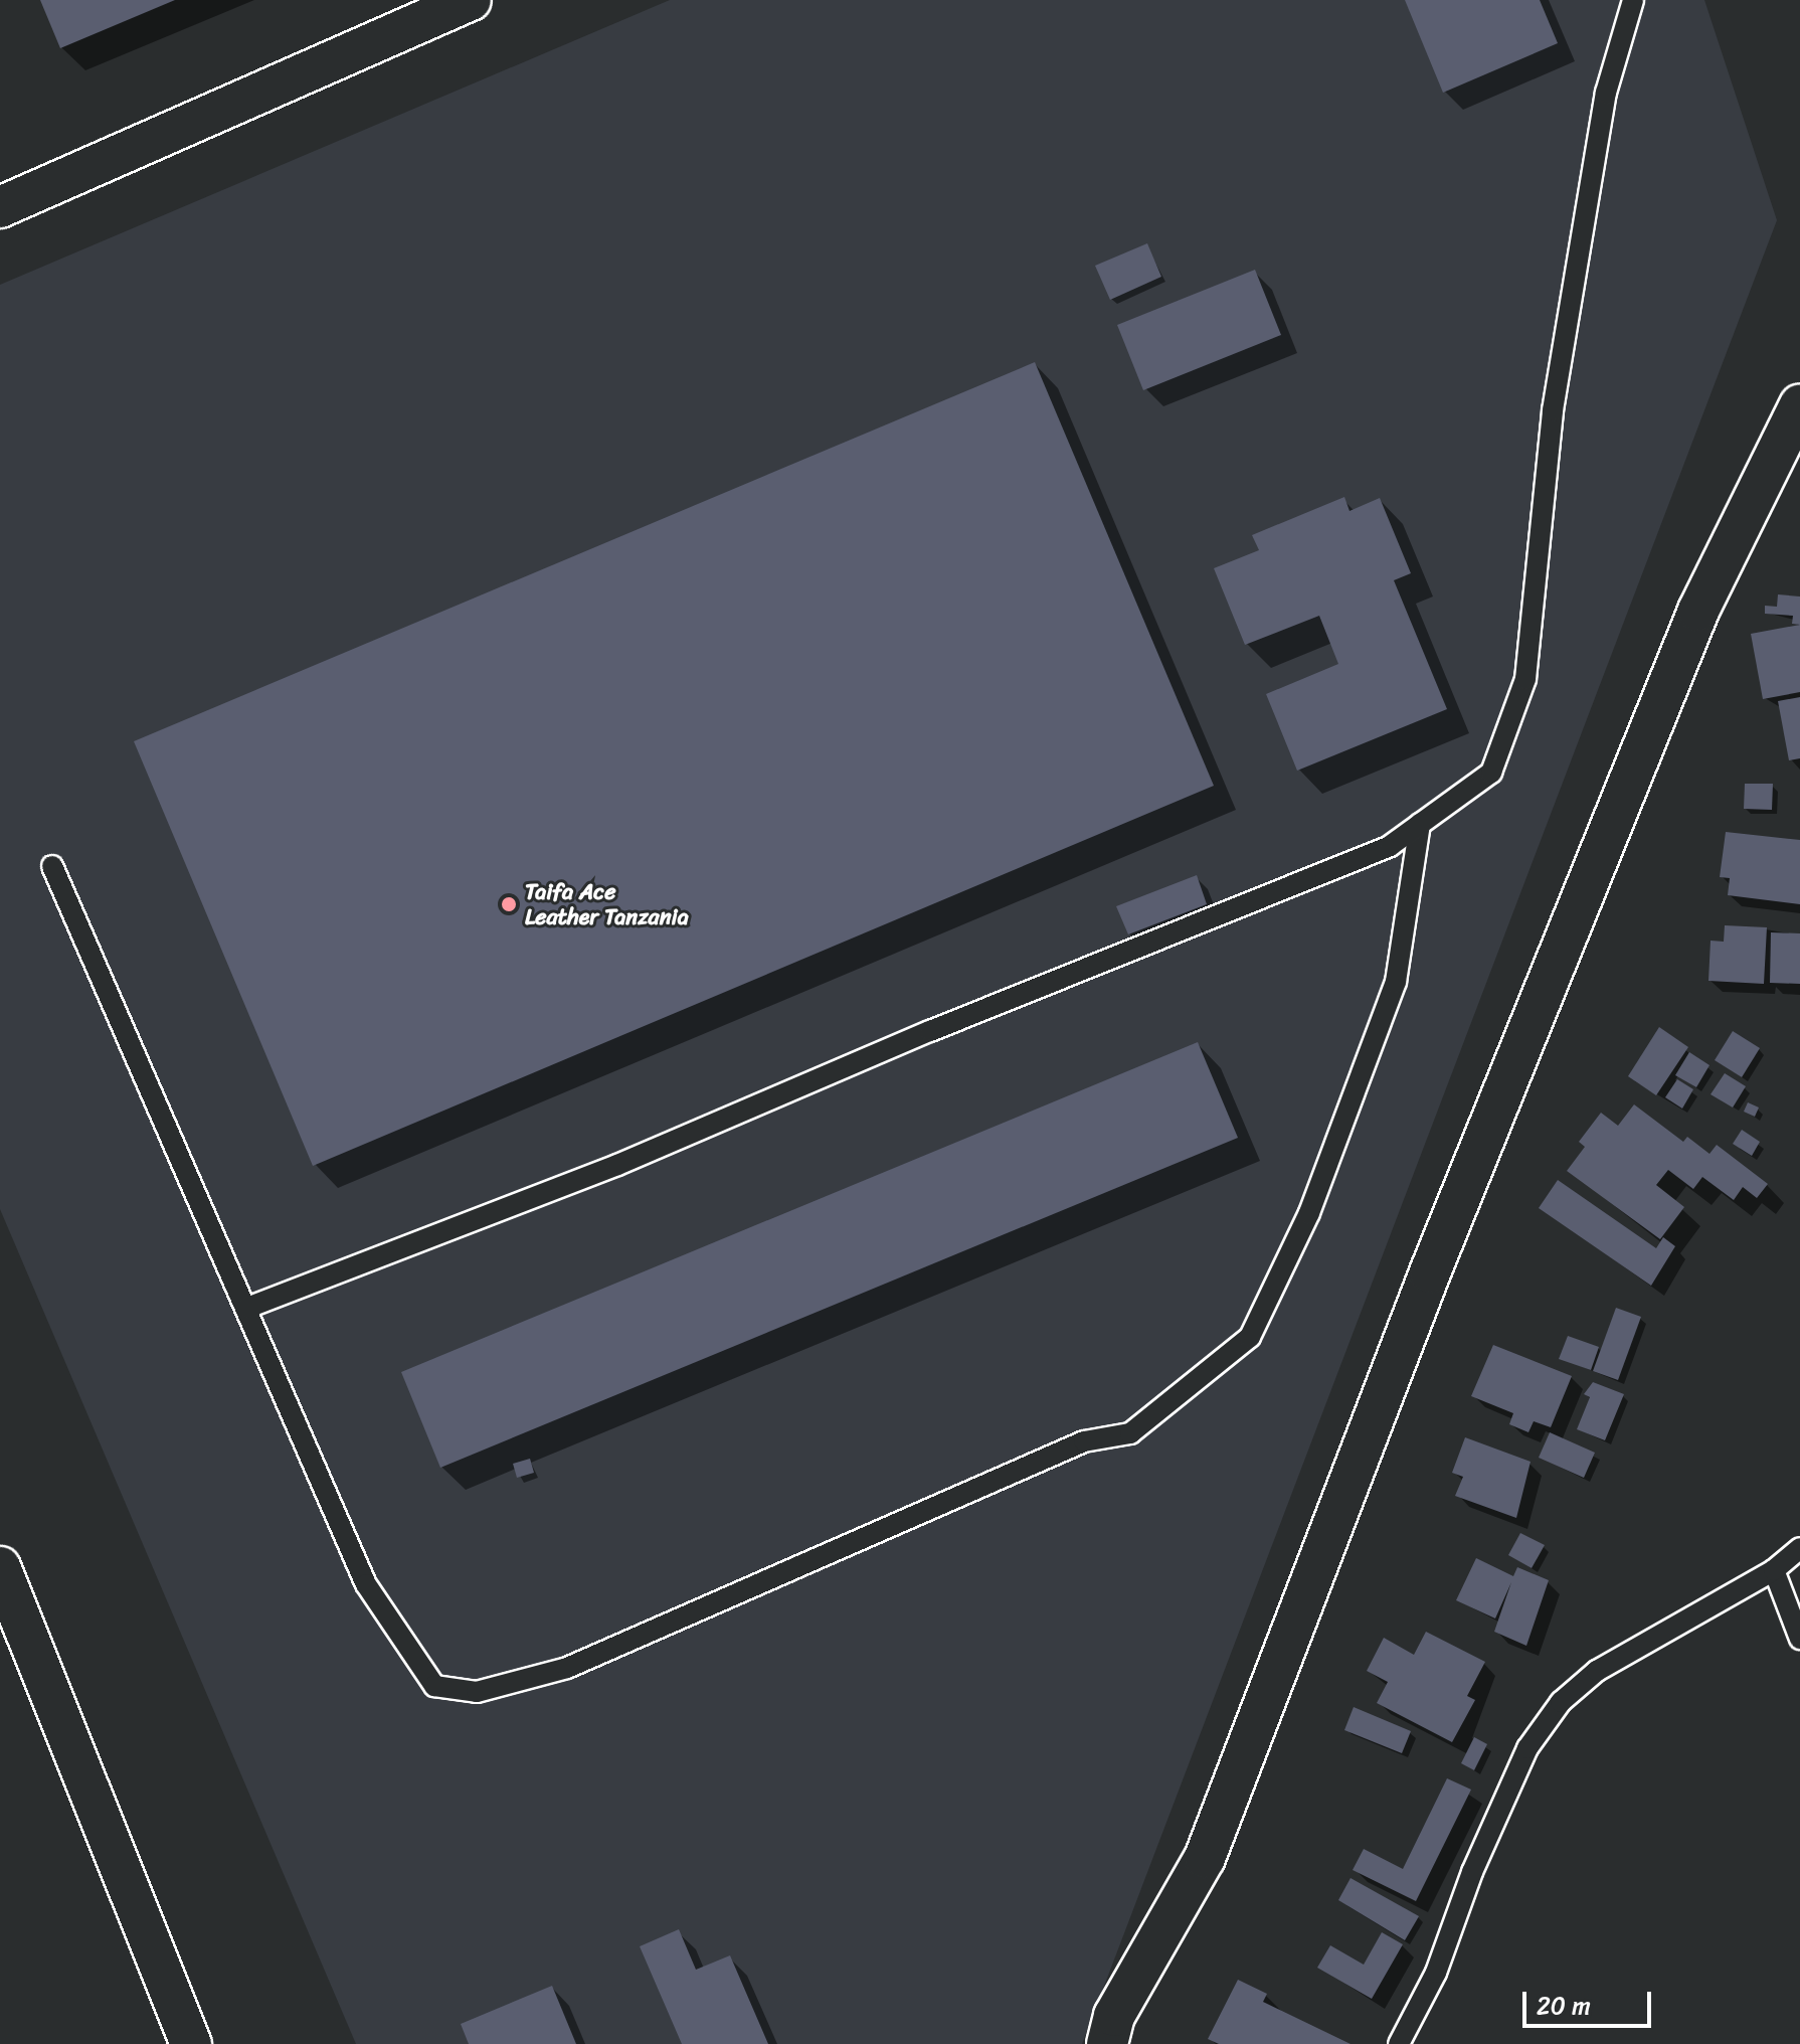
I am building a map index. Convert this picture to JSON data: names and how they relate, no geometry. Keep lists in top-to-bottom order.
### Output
{
  "places": ["Taifa Ace Leather Tanzania"],
  "scale_bar": "20 m"
}
